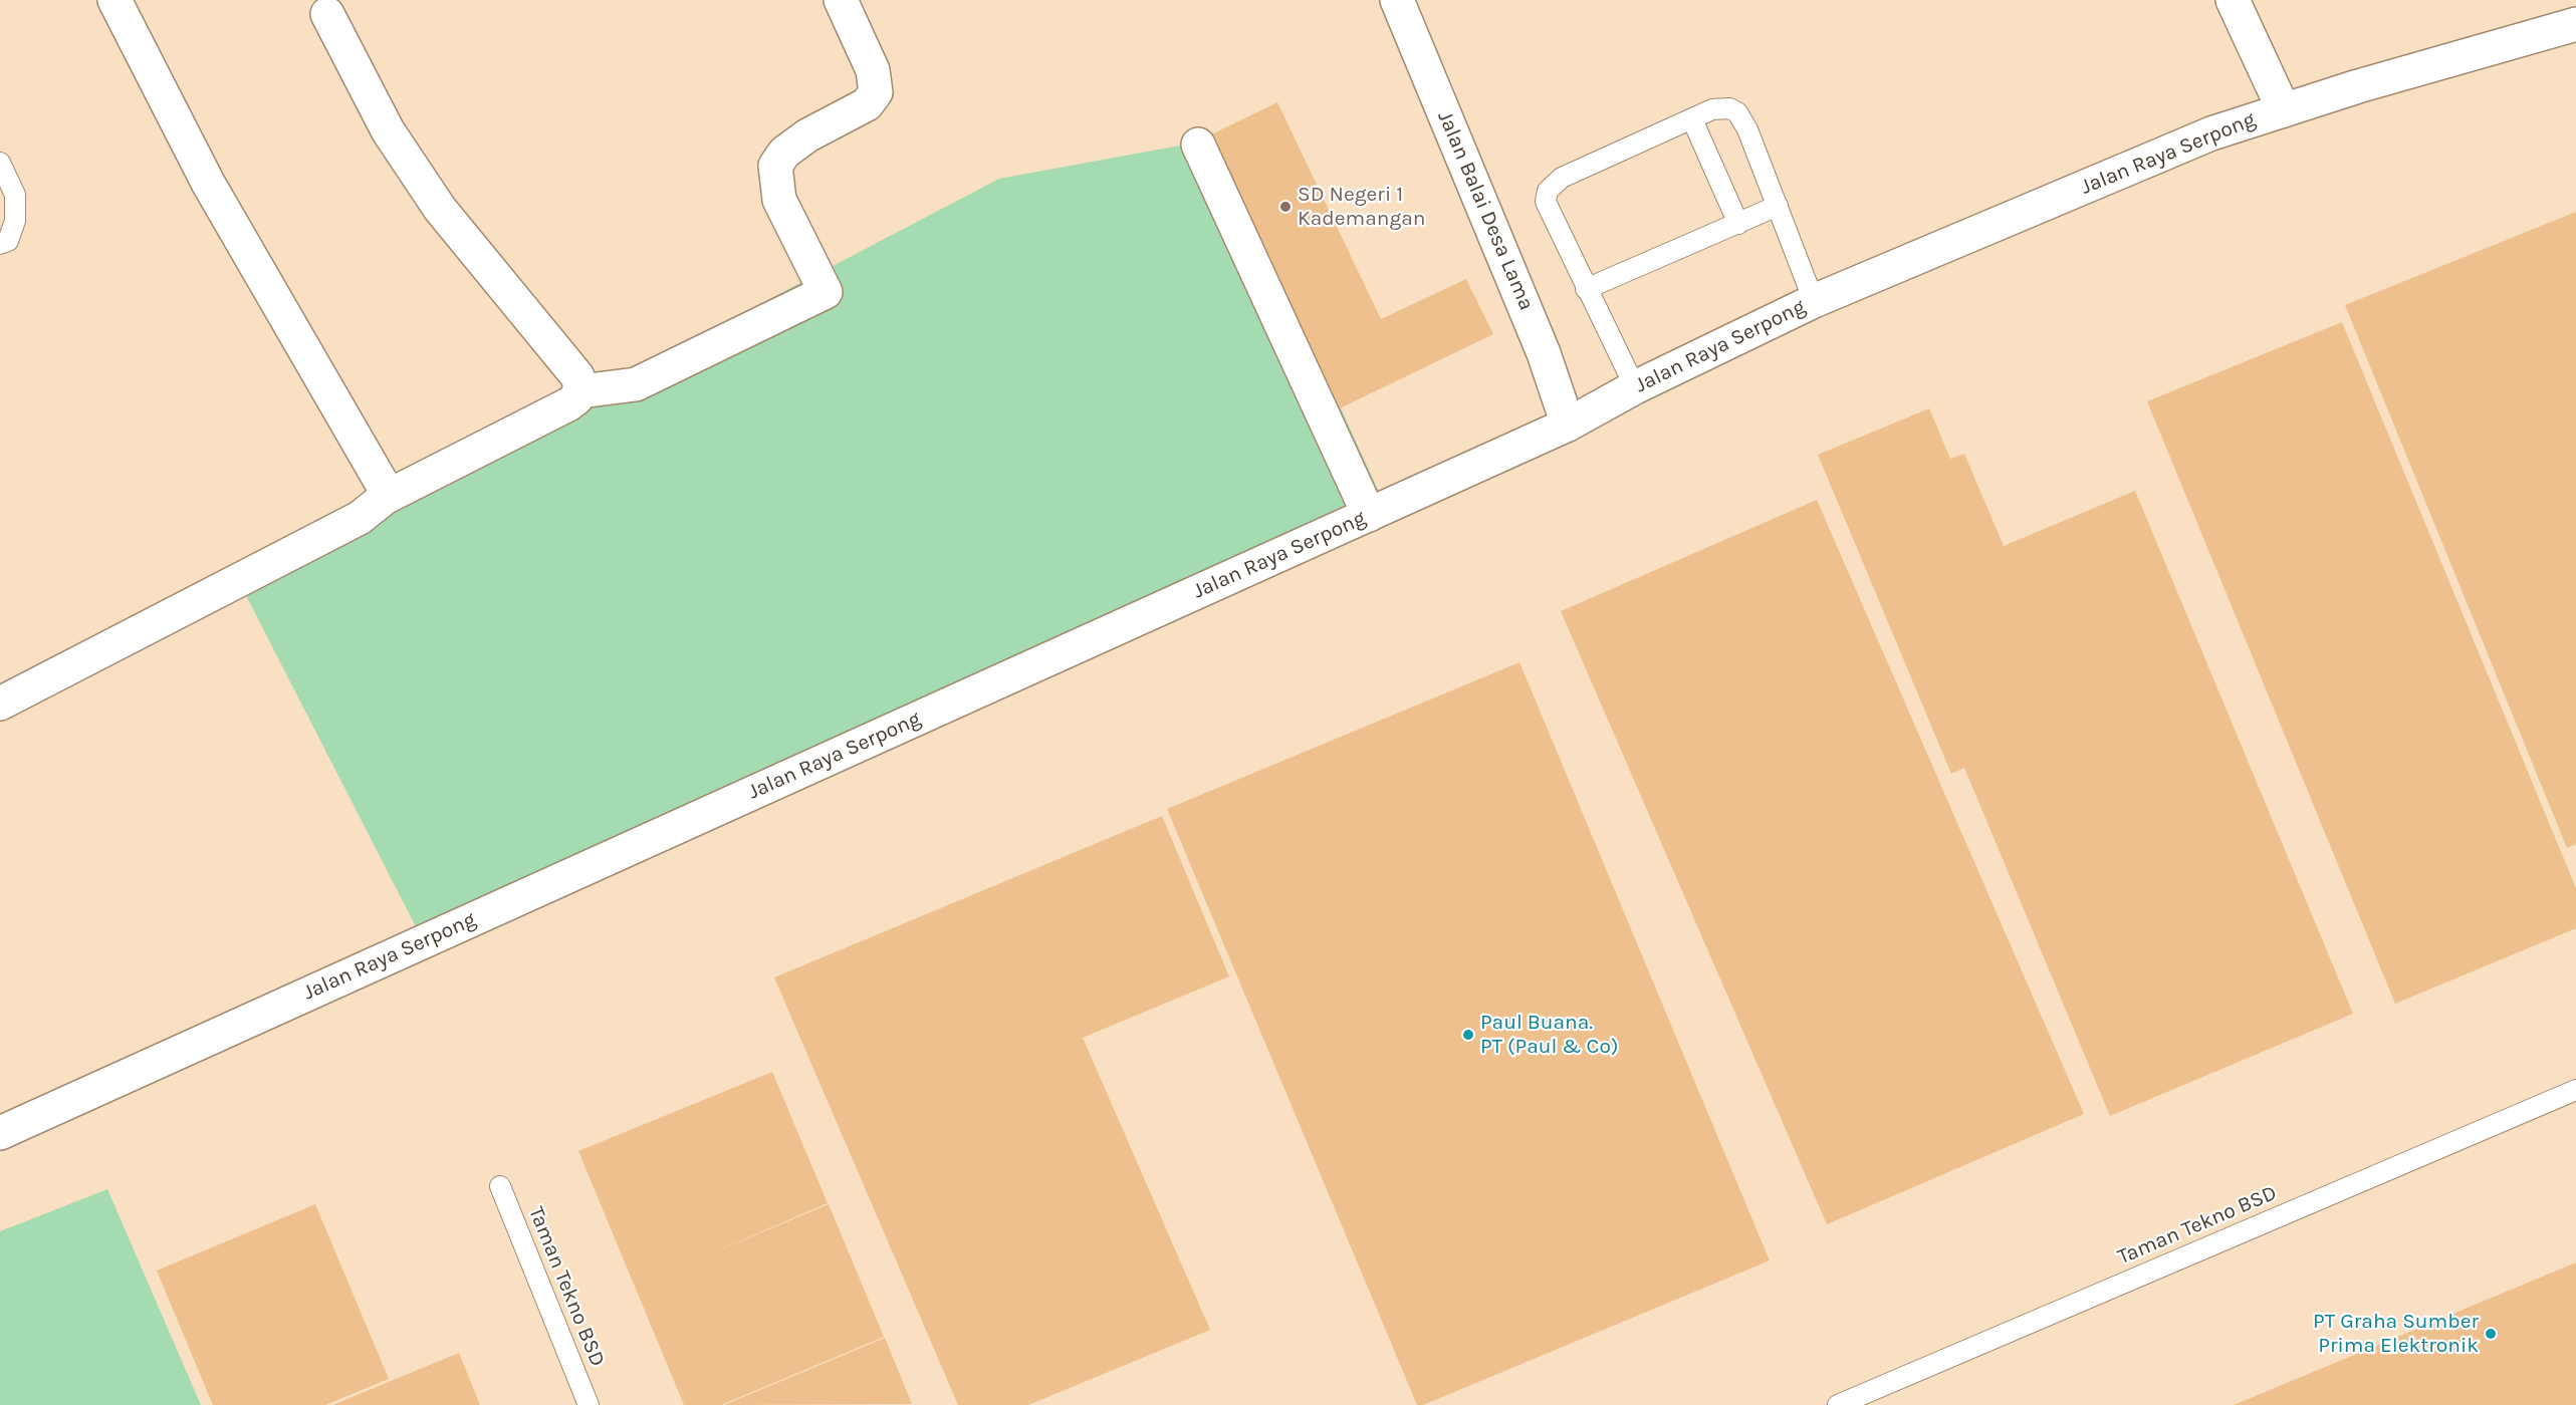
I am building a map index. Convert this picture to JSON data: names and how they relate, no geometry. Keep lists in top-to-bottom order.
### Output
{
  "streets": {
    "street": ["Jalan Raya Serpong", "Jalan Balai Desa Lama"],
    "lane": ["Taman Tekno BSD"]
  },
  "crossings": [
    ["Jalan Raya Serpong", "Jalan Balai Desa Lama"]
  ],
  "places": ["SD Negeri 1 Kademangan", "Paul Buana. PT (Paul & Co)", "PT Graha Sumber Prima Elektronik"]
}
